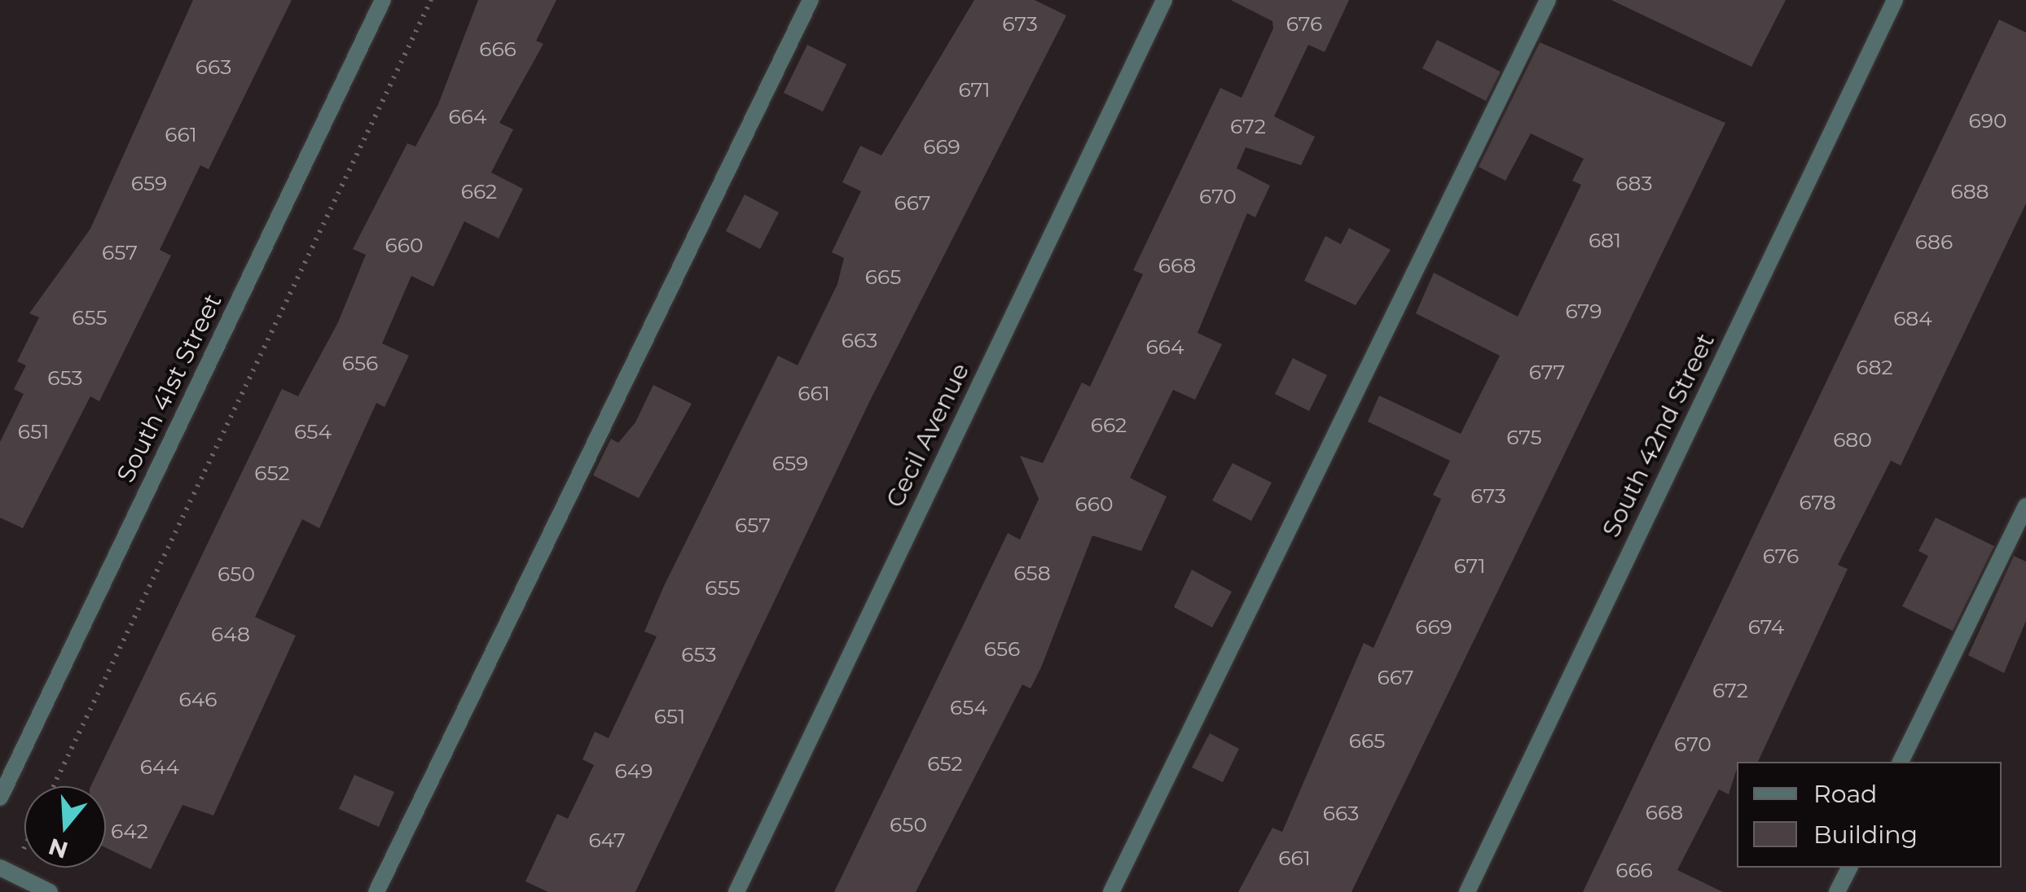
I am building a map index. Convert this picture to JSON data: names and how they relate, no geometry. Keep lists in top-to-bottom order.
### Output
{
  "streets": {
    "street": ["South 41st Street", "Cecil Avenue", "South 42nd Street"]
  },
  "house_numbers": [
    "673",
    "676",
    "666",
    "663",
    "671",
    "664",
    "690",
    "672",
    "661",
    "669",
    "659",
    "683",
    "662",
    "688",
    "670",
    "667",
    "681",
    "686",
    "660",
    "657",
    "668",
    "665",
    "679",
    "655",
    "684",
    "663",
    "664",
    "656",
    "682",
    "677",
    "653",
    "661",
    "662",
    "651",
    "654",
    "675",
    "680",
    "659",
    "652",
    "673",
    "678",
    "660",
    "657",
    "676",
    "671",
    "658",
    "650",
    "655",
    "669",
    "674",
    "648",
    "656",
    "653",
    "667",
    "672",
    "646",
    "654",
    "651",
    "665",
    "670",
    "652",
    "644",
    "649",
    "668",
    "663",
    "650",
    "642",
    "647",
    "661",
    "666"
  ],
  "legend": ["Road", "Building"],
  "north": "bottom"
}
